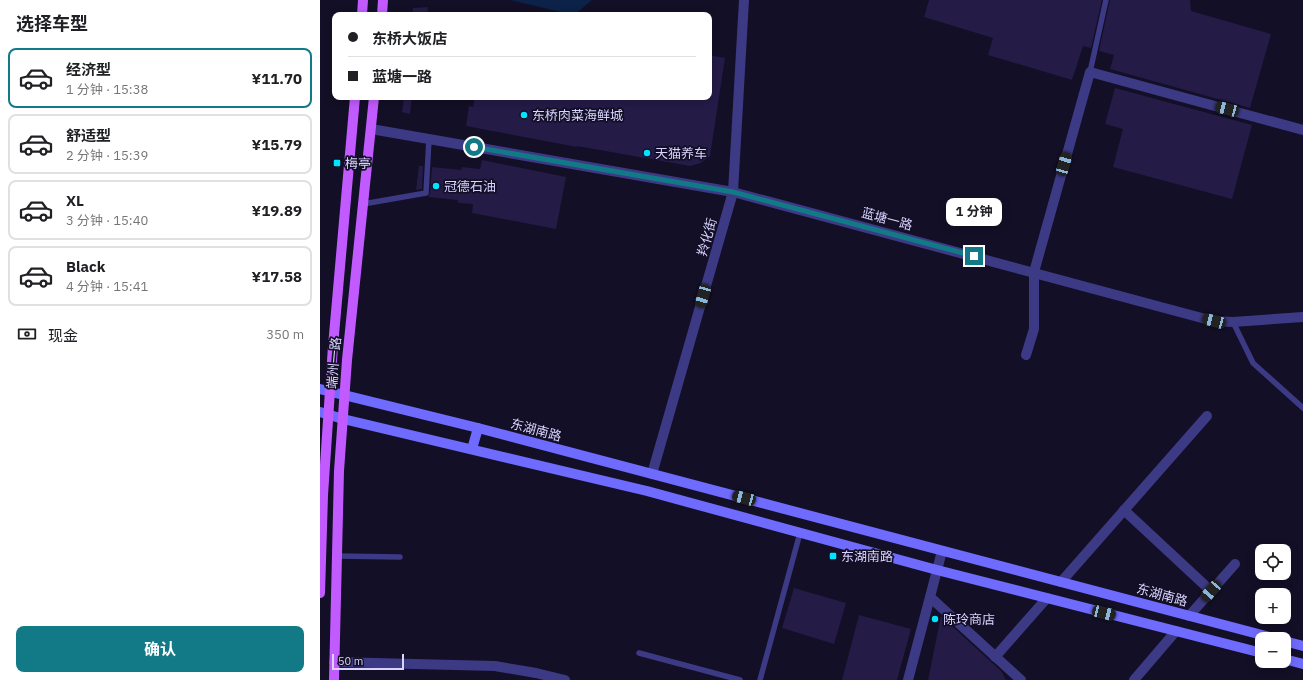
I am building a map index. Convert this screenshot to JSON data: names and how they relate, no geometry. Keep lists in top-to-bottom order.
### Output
{
  "streets": {
    "main road": ["端州一路", "东湖南路"],
    "street": ["蓝塘一路", "羚化街"]
  },
  "crossings": [
    ["蓝塘一路", "羚化街"],
    ["蓝塘一路", "端州一路"],
    ["羚化街", "东湖南路"],
    ["端州一路", "东湖南路"]
  ],
  "places": {
    "other": [
      "东桥肉菜海鲜城",
      "天猫养车",
      "冠德石油",
      "陈玲商店"
    ],
    "transit": ["梅亭", "东湖南路"]
  },
  "scale_bar": "50 m",
  "page": {
    "heading": "选择车型",
    "banner": ["东桥大饭店", "蓝塘一路"],
    "list": [
      {
        "name": "经济型",
        "note": "1 分钟 · 15:38",
        "value": "¥11.70"
      },
      {
        "name": "舒适型",
        "note": "2 分钟 · 15:39",
        "value": "¥15.79"
      },
      {
        "name": "XL",
        "note": "3 分钟 · 15:40",
        "value": "¥19.89"
      },
      {
        "name": "Black",
        "note": "4 分钟 · 15:41",
        "value": "¥17.58"
      }
    ],
    "bubble": "1 分钟",
    "pay": ["现金", "350 m"],
    "map_buttons": ["+", "−"],
    "buttons": "确认",
    "scale": "50 m"
  }
}
